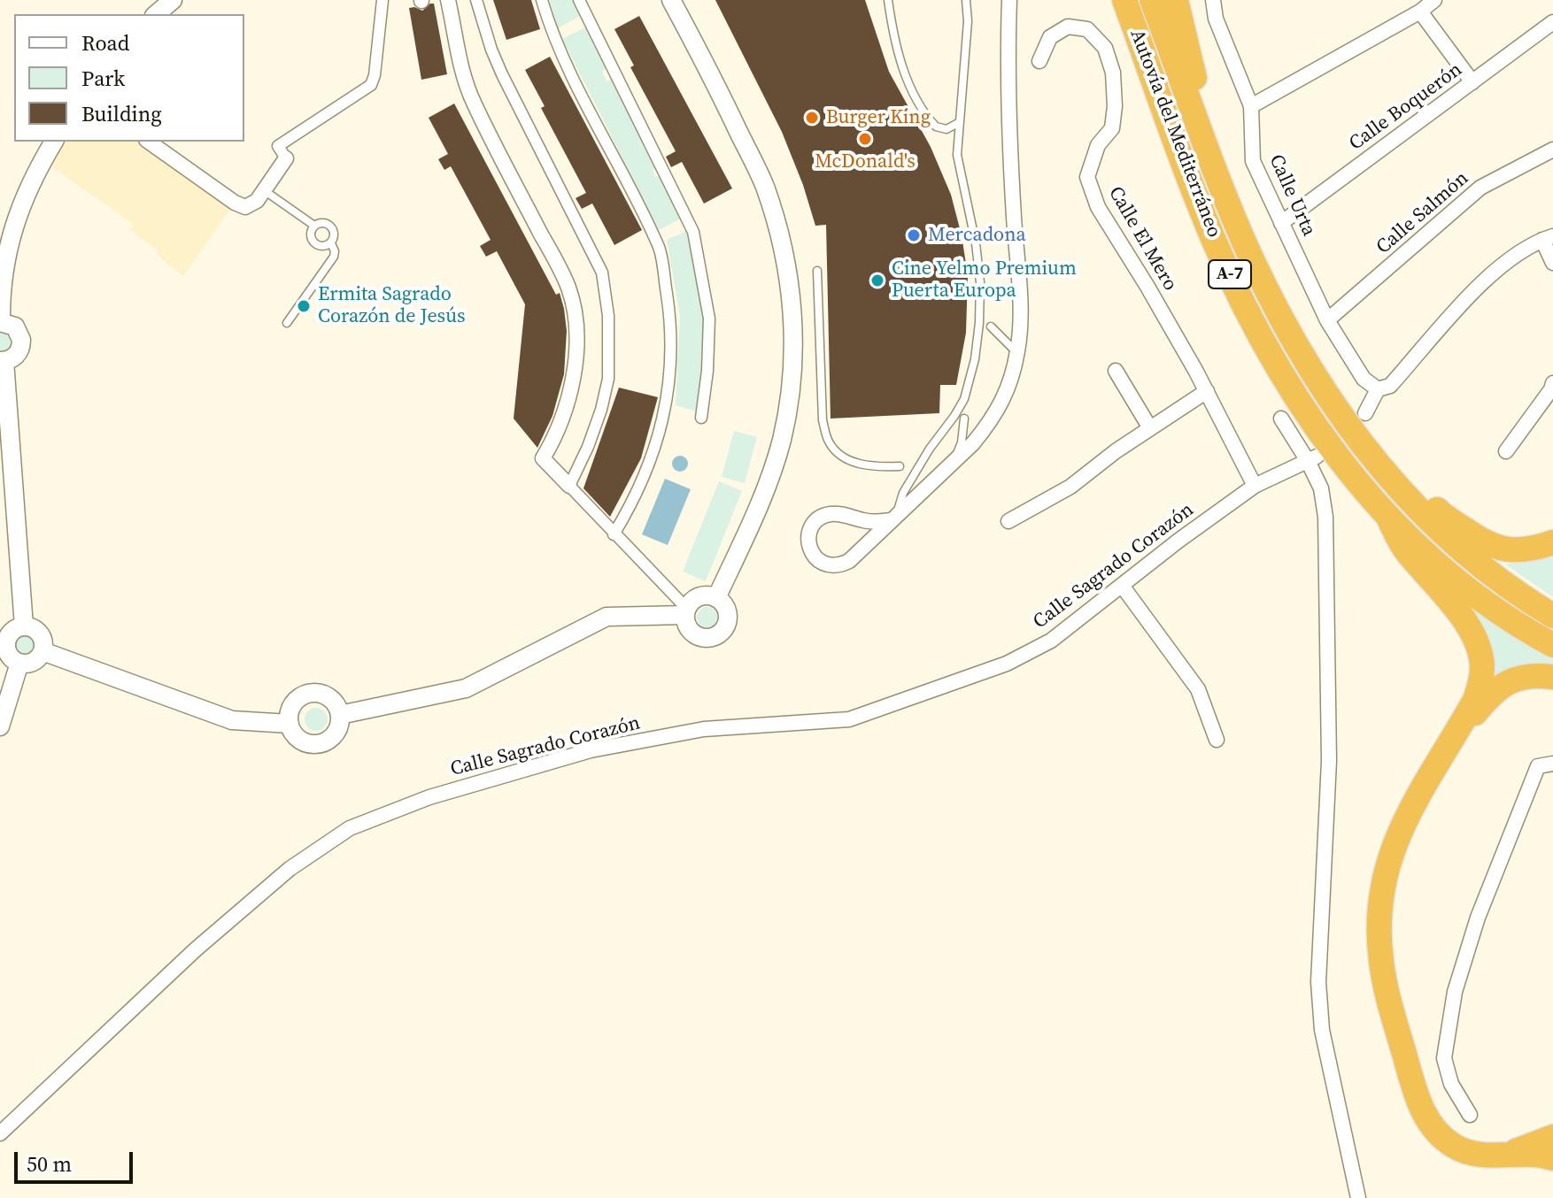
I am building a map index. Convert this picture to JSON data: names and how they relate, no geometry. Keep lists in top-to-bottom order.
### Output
{
  "streets": {
    "highway": ["Autovía del Mediterráneo", "A-7"],
    "street": [
      "Calle Boquerón",
      "Calle Urta",
      "Calle Salmón",
      "Calle El Mero",
      "Calle Sagrado Corazón"
    ]
  },
  "crossings": [
    ["Calle Boquerón", "Calle Urta"],
    ["Calle Urta", "Calle Salmón"],
    ["Calle El Mero", "Calle Sagrado Corazón"]
  ],
  "places": [
    "Burger King",
    "McDonald's",
    "Mercadona",
    "Cine Yelmo Premium Puerta Europa",
    "Ermita Sagrado Corazón de Jesús"
  ],
  "legend": ["Road", "Park", "Building"],
  "scale_bar": "50 m"
}
